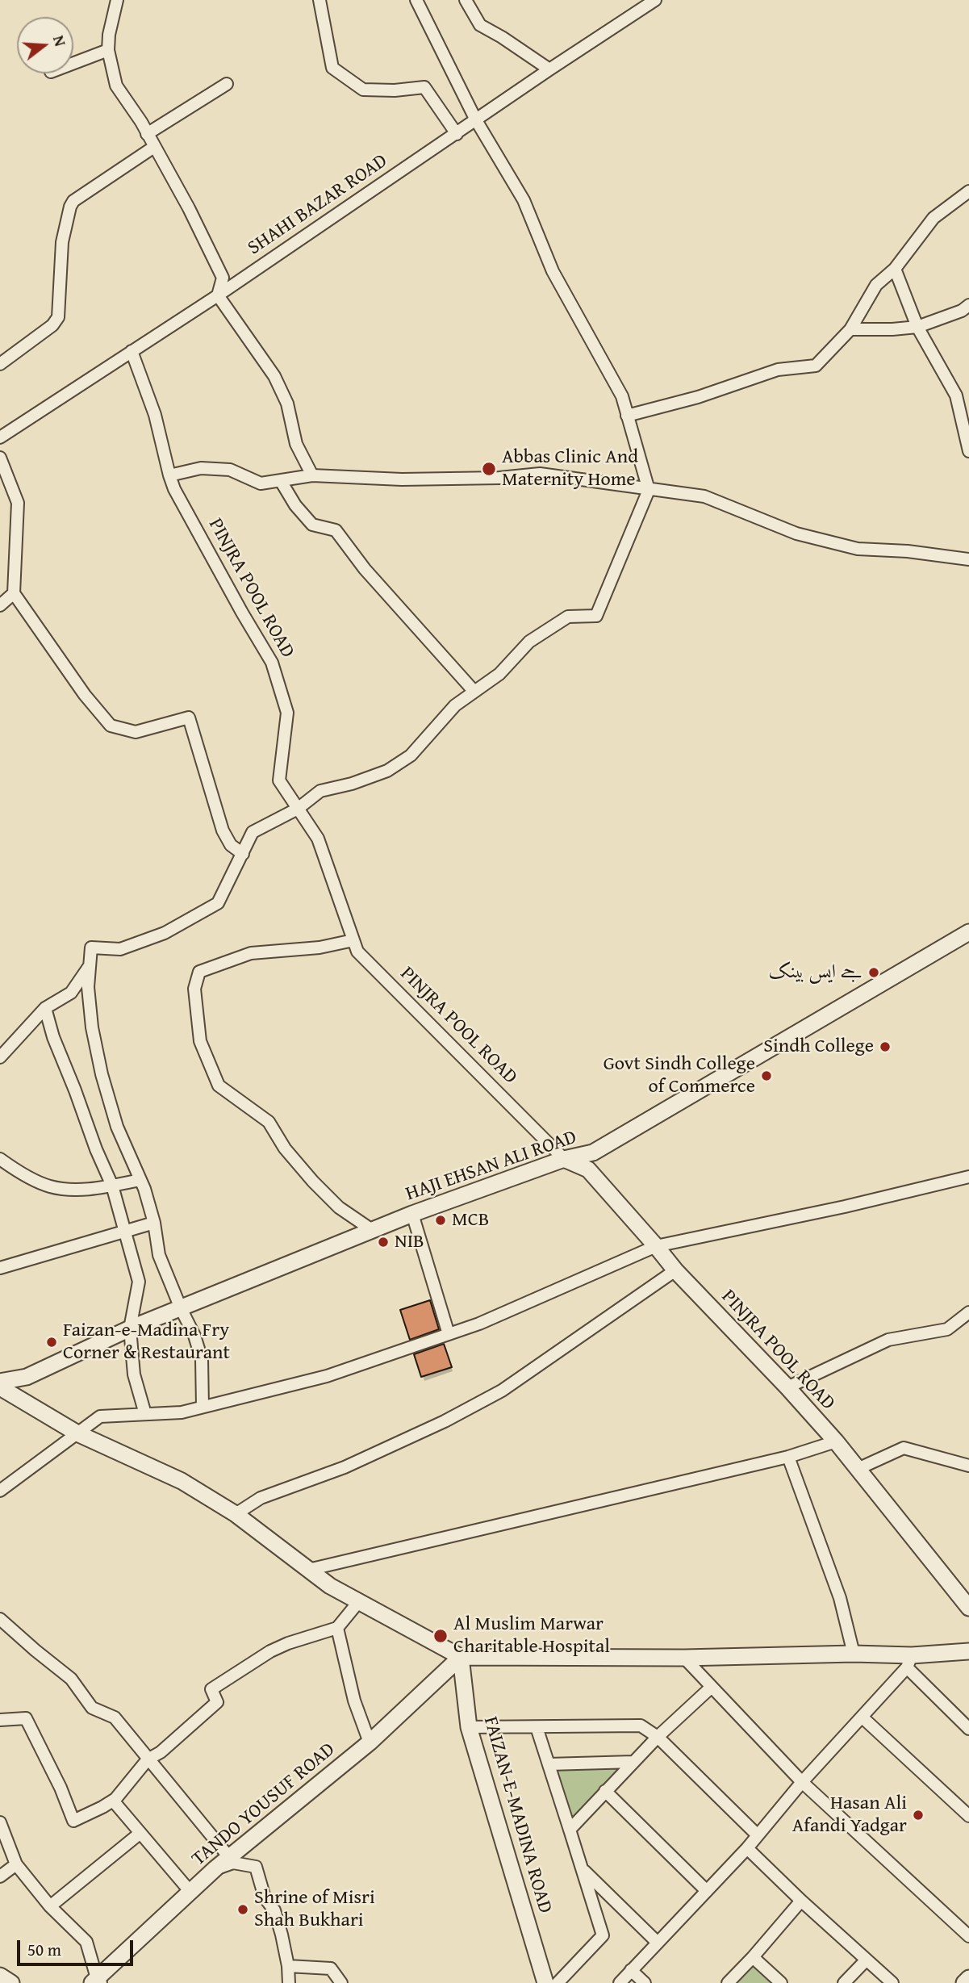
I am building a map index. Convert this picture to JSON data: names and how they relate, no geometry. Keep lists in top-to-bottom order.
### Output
{
  "streets": {
    "street": [
      "SHAHI BAZAR ROAD",
      "PINJRA POOL ROAD",
      "HAJI EHSAN ALI ROAD",
      "TANDO YOUSUF ROAD",
      "FAIZAN-E-MADINA ROAD"
    ]
  },
  "crossings": [
    ["SHAHI BAZAR ROAD", "PINJRA POOL ROAD"],
    ["PINJRA POOL ROAD", "HAJI EHSAN ALI ROAD"],
    ["TANDO YOUSUF ROAD", "FAIZAN-E-MADINA ROAD"]
  ],
  "places": [
    "Abbas Clinic And Maternity Home",
    "جے ایس بینک",
    "Sindh College",
    "Govt Sindh College of Commerce",
    "MCB",
    "NIB",
    "Faizan-e-Madina Fry Corner & Restaurant",
    "Al Muslim Marwar Charitable Hospital",
    "Hasan Ali Afandi Yadgar",
    "Shrine of Misri Shah Bukhari"
  ],
  "scale_bar": "50 m",
  "north": "right"
}
